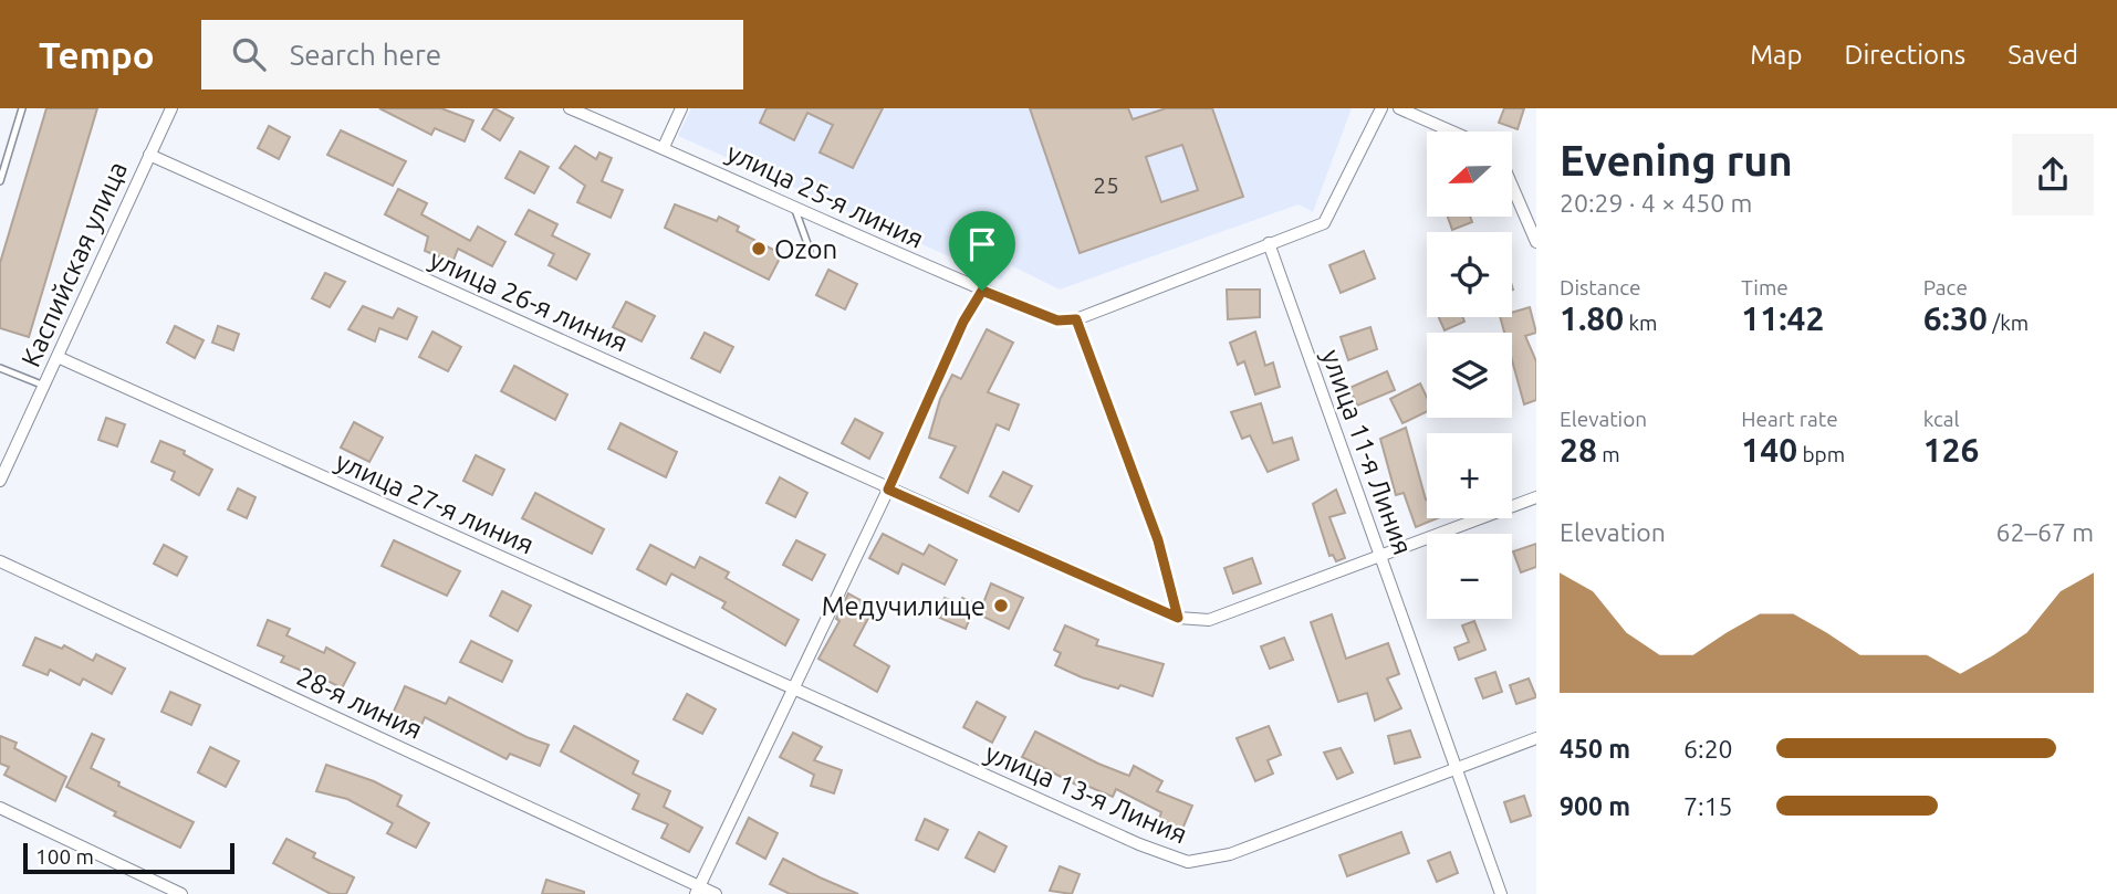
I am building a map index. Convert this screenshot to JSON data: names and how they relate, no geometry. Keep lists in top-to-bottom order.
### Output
{
  "streets": {
    "street": [
      "улица 25-я линия",
      "Каспийская улица",
      "улица 26-я линия",
      "улица 11-я Линия",
      "улица 27-я линия",
      "28-я линия",
      "улица 13-я Линия"
    ]
  },
  "crossings": [
    ["Каспийская улица", "улица 26-я линия"],
    ["Каспийская улица", "улица 27-я линия"],
    ["улица 11-я Линия", "улица 13-я Линия"],
    ["улица 27-я линия", "улица 13-я Линия"]
  ],
  "places": ["Ozon", "Медучилище"],
  "house_numbers": ["25"],
  "scale_bar": "100 m",
  "north": "left",
  "page": {
    "header": "Tempo",
    "search": "Search here",
    "nav": ["Map", "Directions", "Saved"],
    "heading": ["Evening run", "20:29 · 4 × 450 m"],
    "map_buttons": ["+", "−"],
    "stats": [
      ["Distance", "1.80 km"],
      ["Time", "11:42"],
      ["Pace", "6:30 /km"],
      ["Elevation", "28 m"],
      ["Heart rate", "140 bpm"],
      ["kcal", "126"]
    ],
    "chart": ["Elevation", "62–67 m"],
    "list": [
      {
        "name": "450 m",
        "note": "6:20"
      },
      {
        "name": "900 m",
        "note": "7:15"
      }
    ],
    "scale": "100 m"
  }
}
